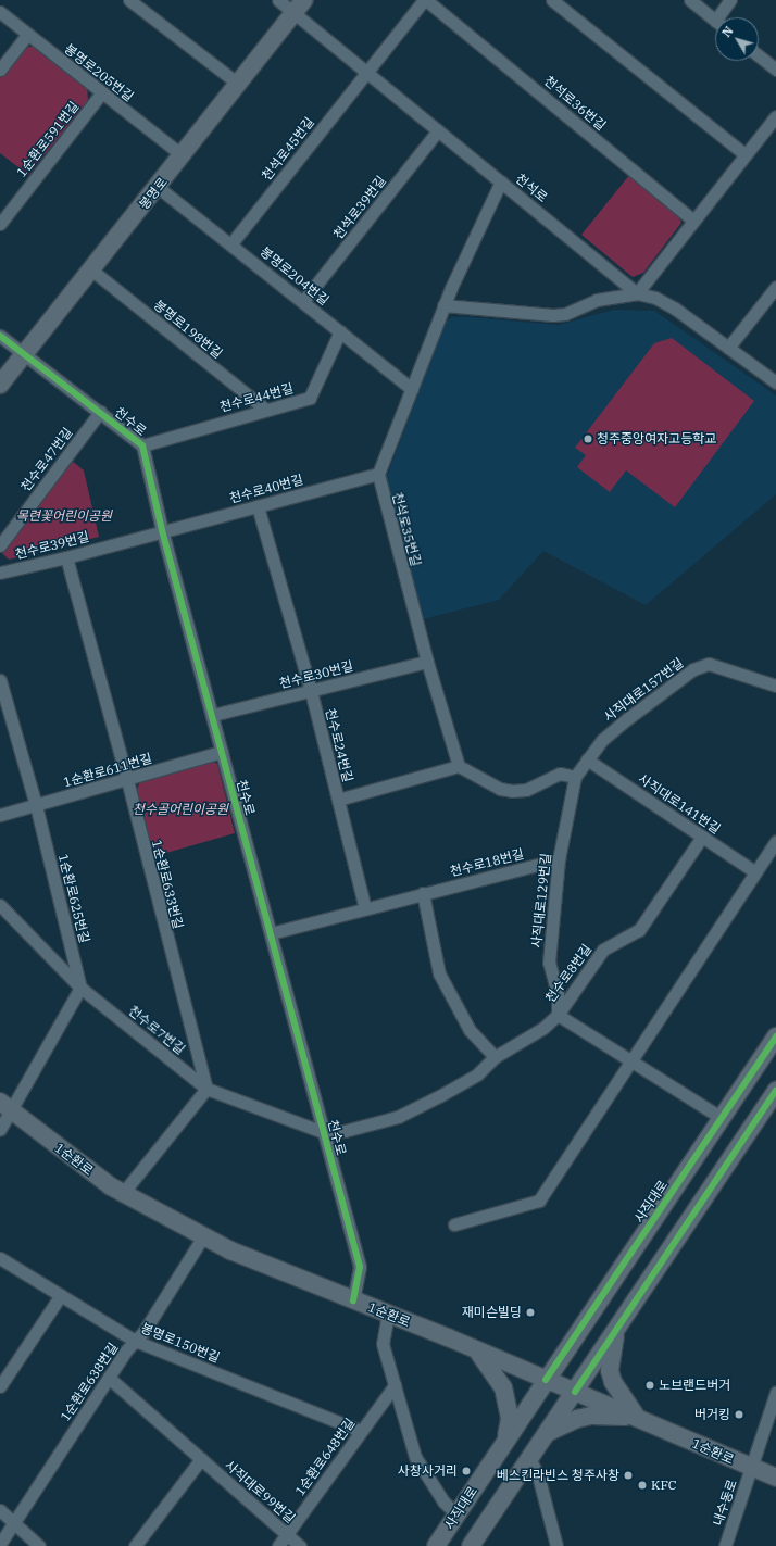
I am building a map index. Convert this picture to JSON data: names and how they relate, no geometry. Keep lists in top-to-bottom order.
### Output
{
  "streets": {
    "main road": ["봉명로", "1순환로", "사직대로"],
    "street": [
      "봉명로205번길",
      "천석로36번길",
      "1순환로591번길",
      "천석로45번길",
      "천석로",
      "천석로39번길",
      "봉명로204번길",
      "봉명로198번길",
      "천수로44번길",
      "천수로",
      "천수로47번길",
      "천수로40번길",
      "천석로35번길",
      "천수로39번길",
      "천수로30번길",
      "사직대로157번길",
      "천수로24번길",
      "1순환로611번길",
      "사직대로141번길",
      "천수로18번길",
      "1순환로633번길",
      "1순환로625번길",
      "사직대로129번길",
      "천수로8번길",
      "천수로7번길",
      "봉명로150번길",
      "1순환로638번길",
      "1순환로648번길",
      "사직대로99번길",
      "내수동로"
    ]
  },
  "crossings": [
    ["봉명로205번길", "1순환로591번길"],
    ["봉명로205번길", "봉명로"],
    ["천석로36번길", "천석로45번길"],
    ["천석로45번길", "천석로"],
    ["천석로45번길", "봉명로204번길"],
    ["천석로", "봉명로"],
    ["천석로", "천석로39번길"],
    ["봉명로", "봉명로204번길"],
    ["봉명로", "봉명로198번길"],
    ["봉명로", "천수로"],
    ["천석로39번길", "봉명로204번길"],
    ["봉명로204번길", "천수로44번길"],
    ["봉명로198번길", "천수로44번길"],
    ["천수로44번길", "천수로"],
    ["천수로", "천수로47번길"],
    ["천수로", "천수로40번길"],
    ["천수로", "천수로39번길"],
    ["천수로", "천수로30번길"],
    ["천수로", "1순환로611번길"],
    ["천수로", "천수로18번길"],
    ["천수로", "천수로8번길"],
    ["천수로", "천수로7번길"],
    ["천수로", "1순환로"],
    ["천수로40번길", "천석로35번길"],
    ["천수로40번길", "천수로39번길"],
    ["천수로40번길", "천수로24번길"],
    ["천석로35번길", "천수로30번길"],
    ["천석로35번길", "천수로24번길"],
    ["천수로39번길", "1순환로633번길"],
    ["천수로30번길", "천수로24번길"],
    ["사직대로157번길", "사직대로141번길"],
    ["사직대로157번길", "사직대로129번길"],
    ["1순환로611번길", "1순환로633번길"],
    ["1순환로611번길", "1순환로625번길"],
    ["사직대로141번길", "사직대로129번길"],
    ["사직대로141번길", "천수로8번길"],
    ["천수로18번길", "사직대로129번길"],
    ["1순환로633번길", "천수로7번길"],
    ["1순환로625번길", "천수로7번길"],
    ["사직대로129번길", "천수로8번길"],
    ["천수로8번길", "천수로7번길"],
    ["1순환로", "사직대로"],
    ["1순환로", "1순환로638번길"],
    ["1순환로", "내수동로"],
    ["봉명로150번길", "1순환로638번길"],
    ["봉명로150번길", "1순환로648번길"],
    ["1순환로638번길", "사직대로99번길"],
    ["1순환로648번길", "사직대로99번길"]
  ],
  "parks": ["목련꽃어린이공원", "천수골어린이공원"],
  "places": [
    "청주중앙여자고등학교",
    "재미슨빌딩",
    "노브랜드버거",
    "버거킹",
    "사창사거리",
    "베스킨라빈스 청주사창",
    "KFC"
  ],
  "north": "top left"
}
